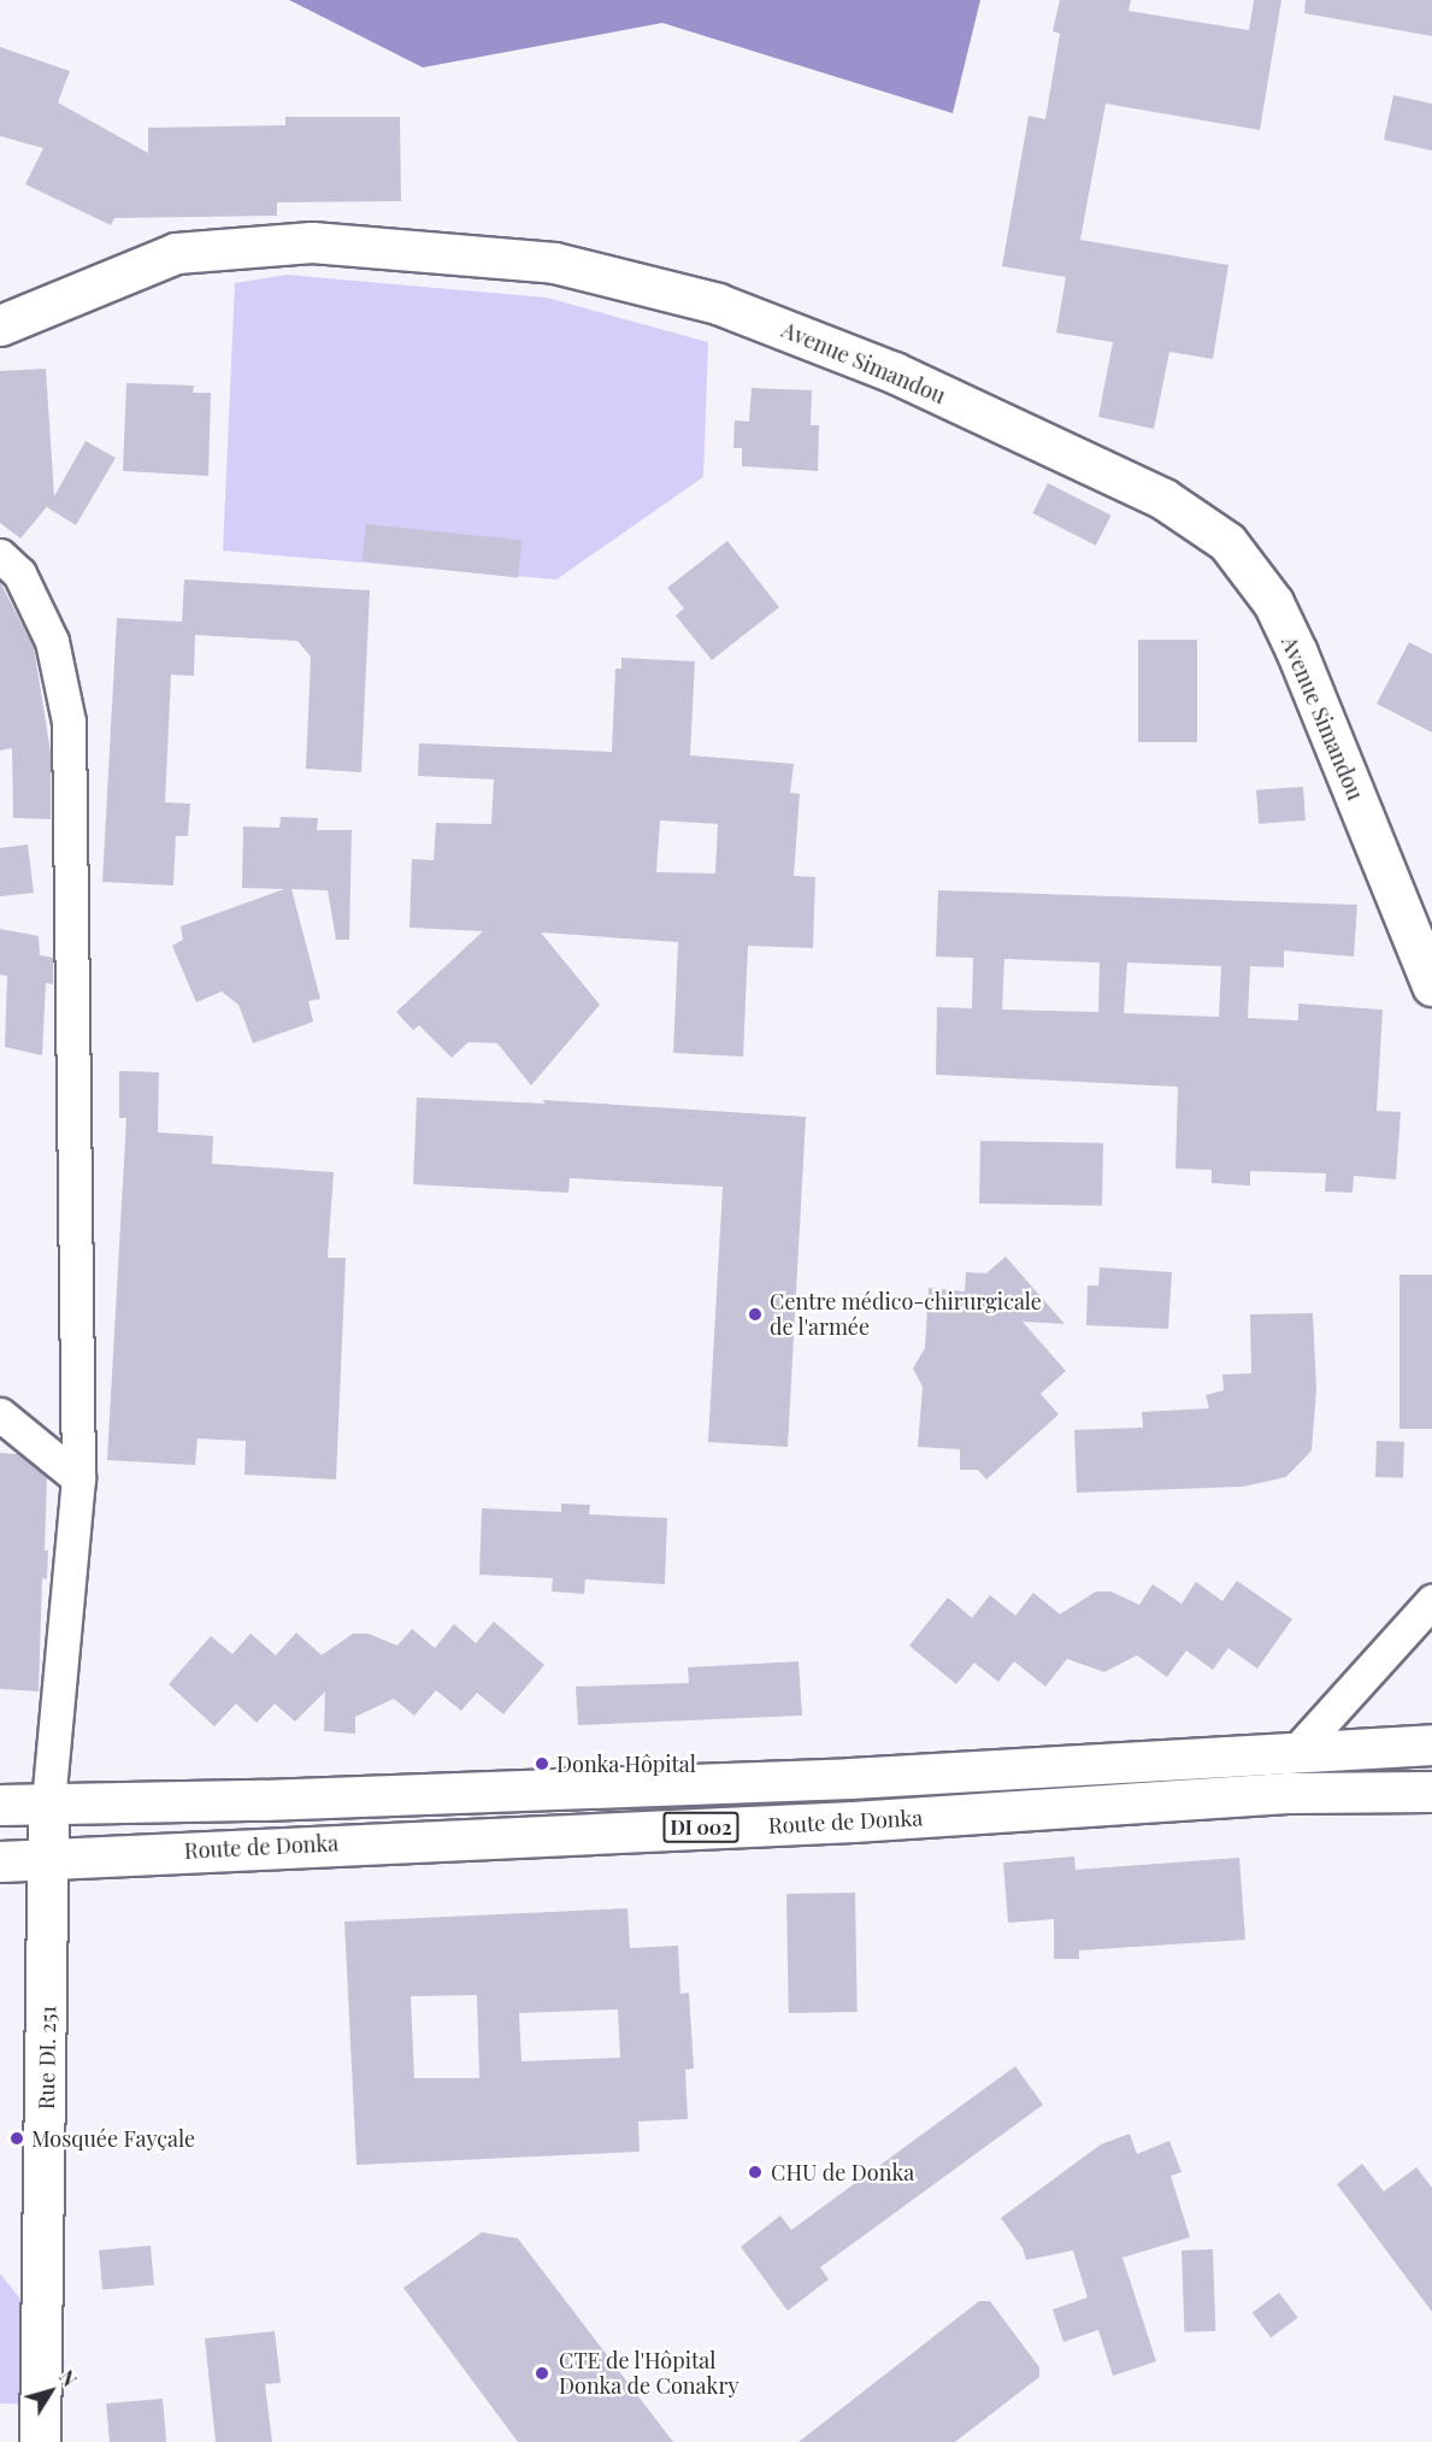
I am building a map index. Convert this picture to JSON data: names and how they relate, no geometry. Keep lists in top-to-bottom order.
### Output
{
  "streets": {
    "main road": [
      "Avenue Simandou",
      "Route de Donka",
      "DI 002",
      "Rue DI. 251"
    ]
  },
  "crossings": [
    ["Route de Donka", "Rue DI. 251"]
  ],
  "places": [
    "Centre médico-chirurgicale de l'armée",
    "Donka Hôpital",
    "Mosquée Fayçale",
    "CHU de Donka",
    "CTE de l'Hôpital Donka de Conakry"
  ],
  "north": "top right"
}
